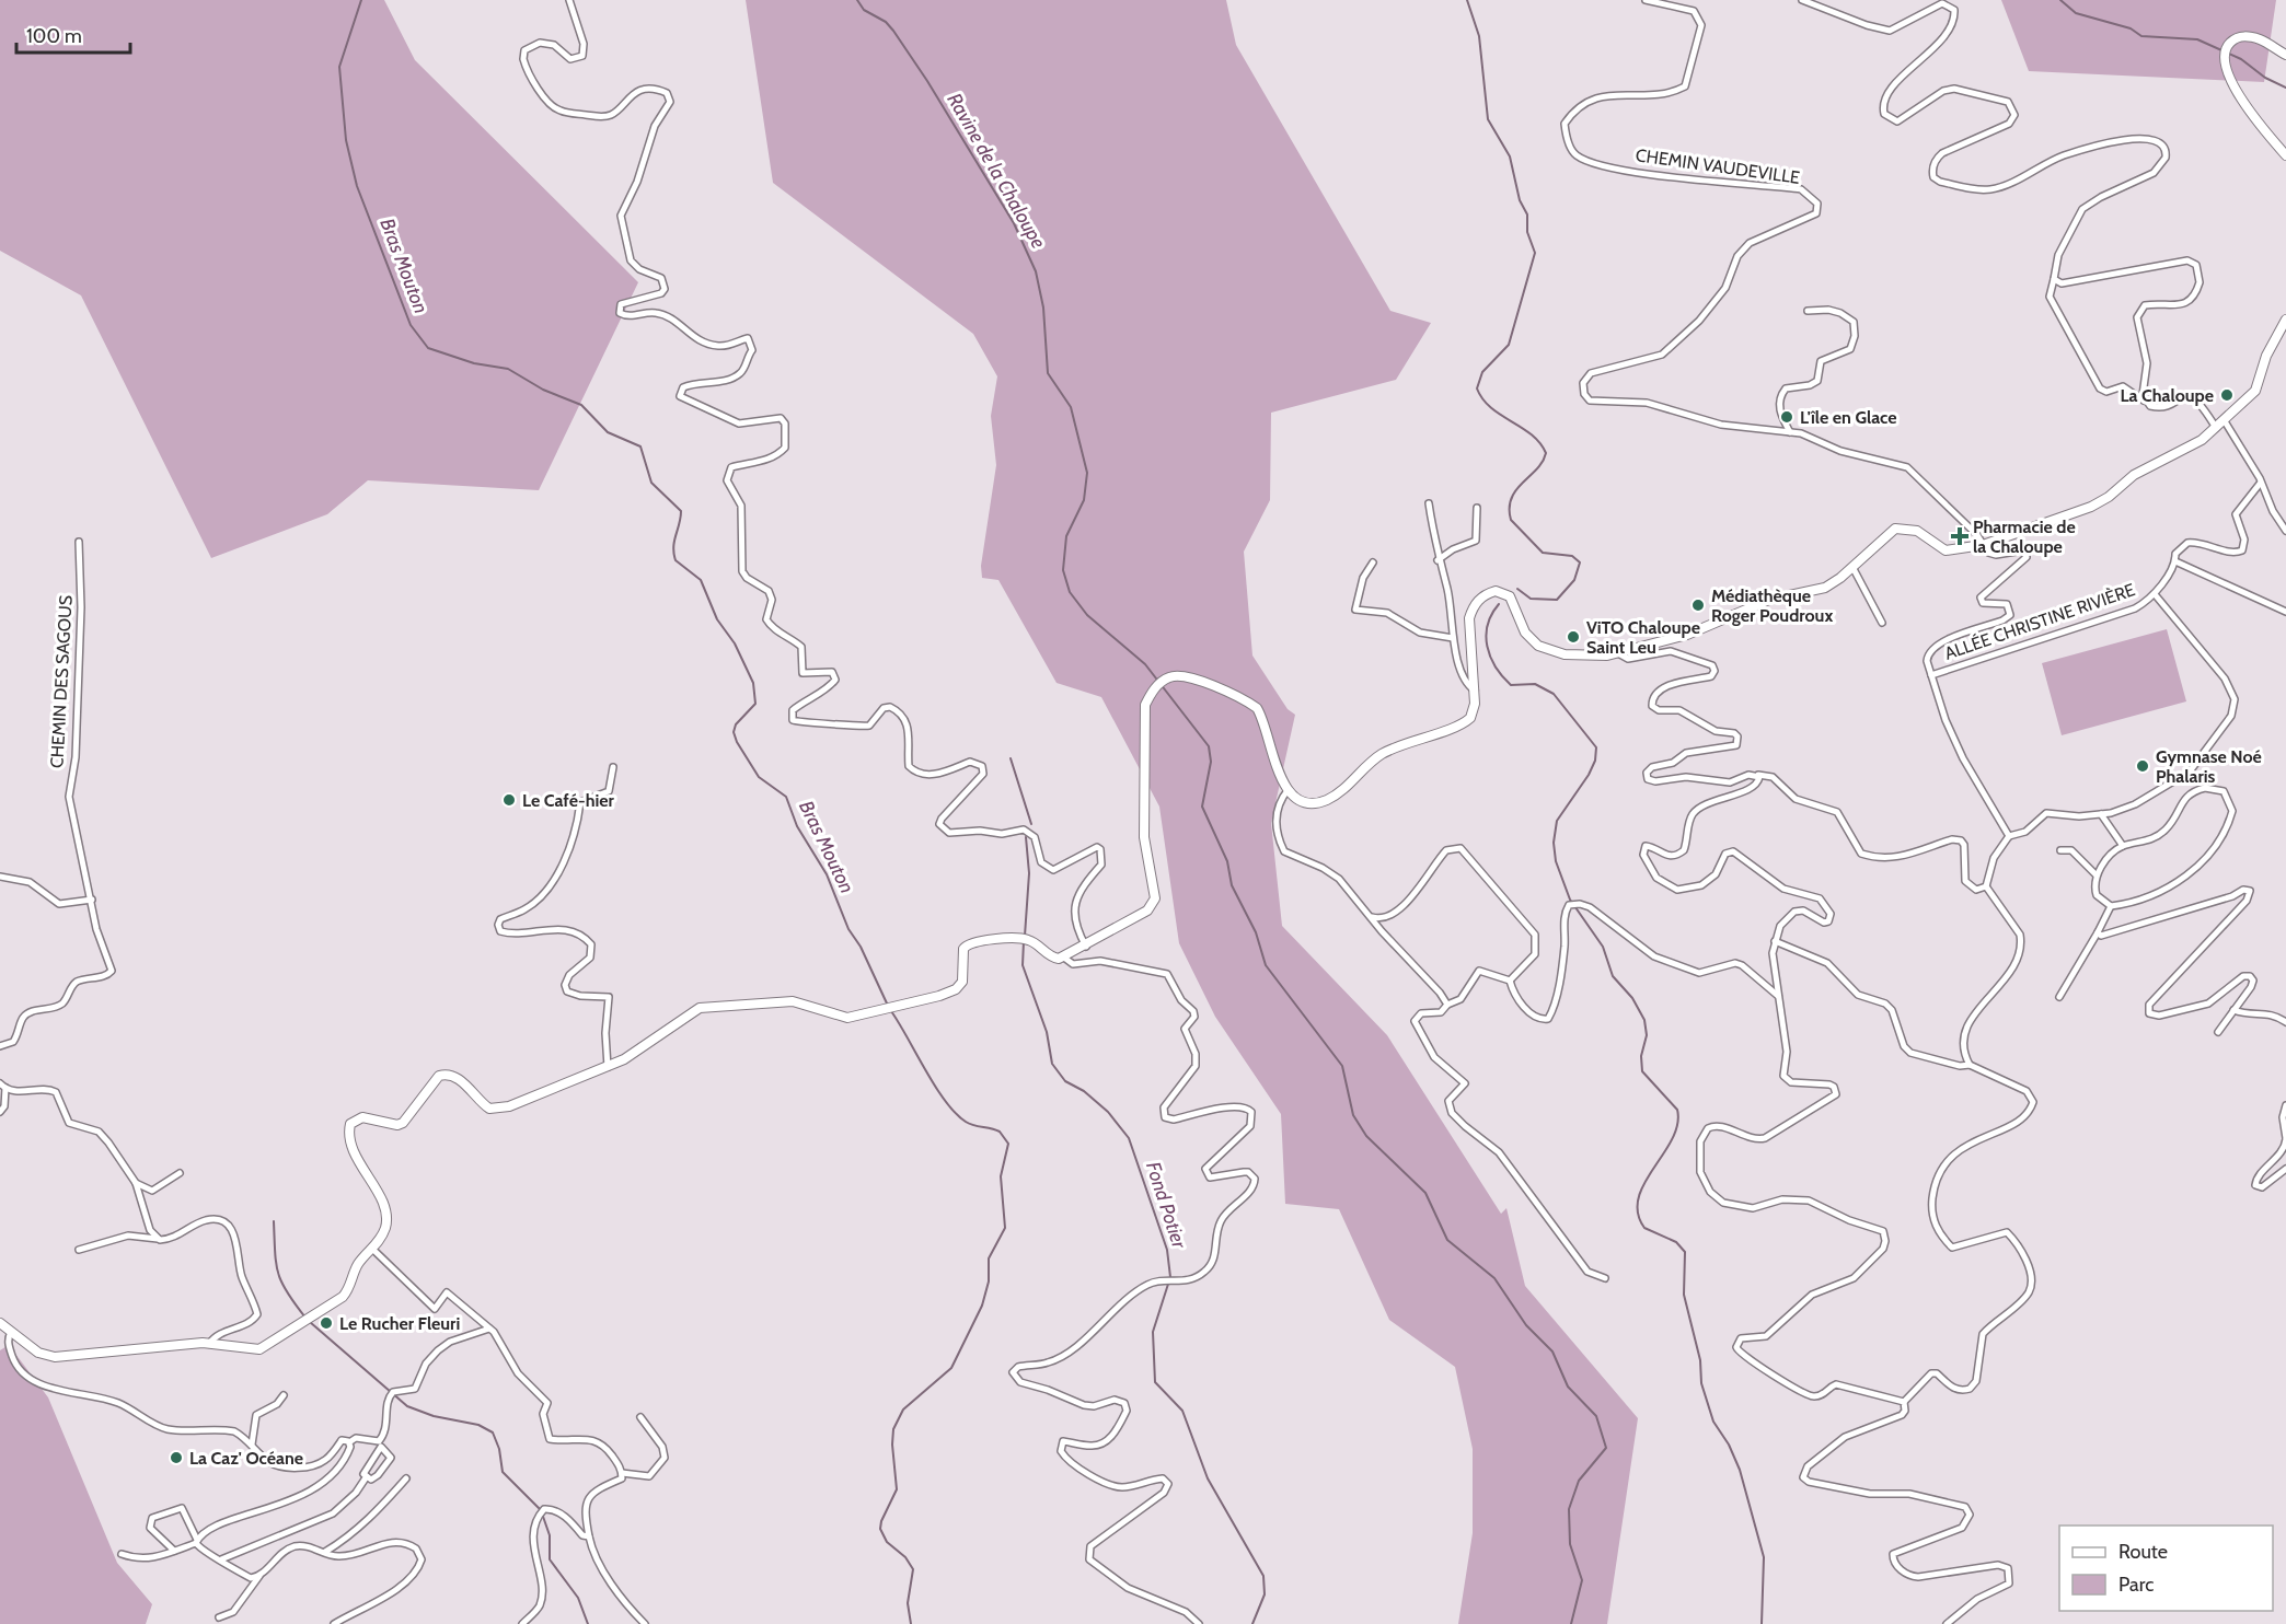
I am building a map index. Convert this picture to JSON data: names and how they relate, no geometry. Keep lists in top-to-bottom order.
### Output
{
  "streets": {
    "street": ["CHEMIN VAUDEVILLE", "ALLÉE CHRISTINE RIVIÈRE", "CHEMIN DES SAGOUS"]
  },
  "water": ["Ravine de la Chaloupe", "Bras Mouton", "Fond Potier"],
  "places": {
    "other": [
      "La Chaloupe",
      "L'île en Glace",
      "Médiathèque Roger Poudroux",
      "ViTO Chaloupe Saint Leu",
      "Gymnase Noé Phalaris",
      "Le Café-hier",
      "Le Rucher Fleuri",
      "La Caz' Océane"
    ],
    "health": ["Pharmacie de la Chaloupe"]
  },
  "legend": ["Route", "Parc"],
  "scale_bar": "100 m"
}
